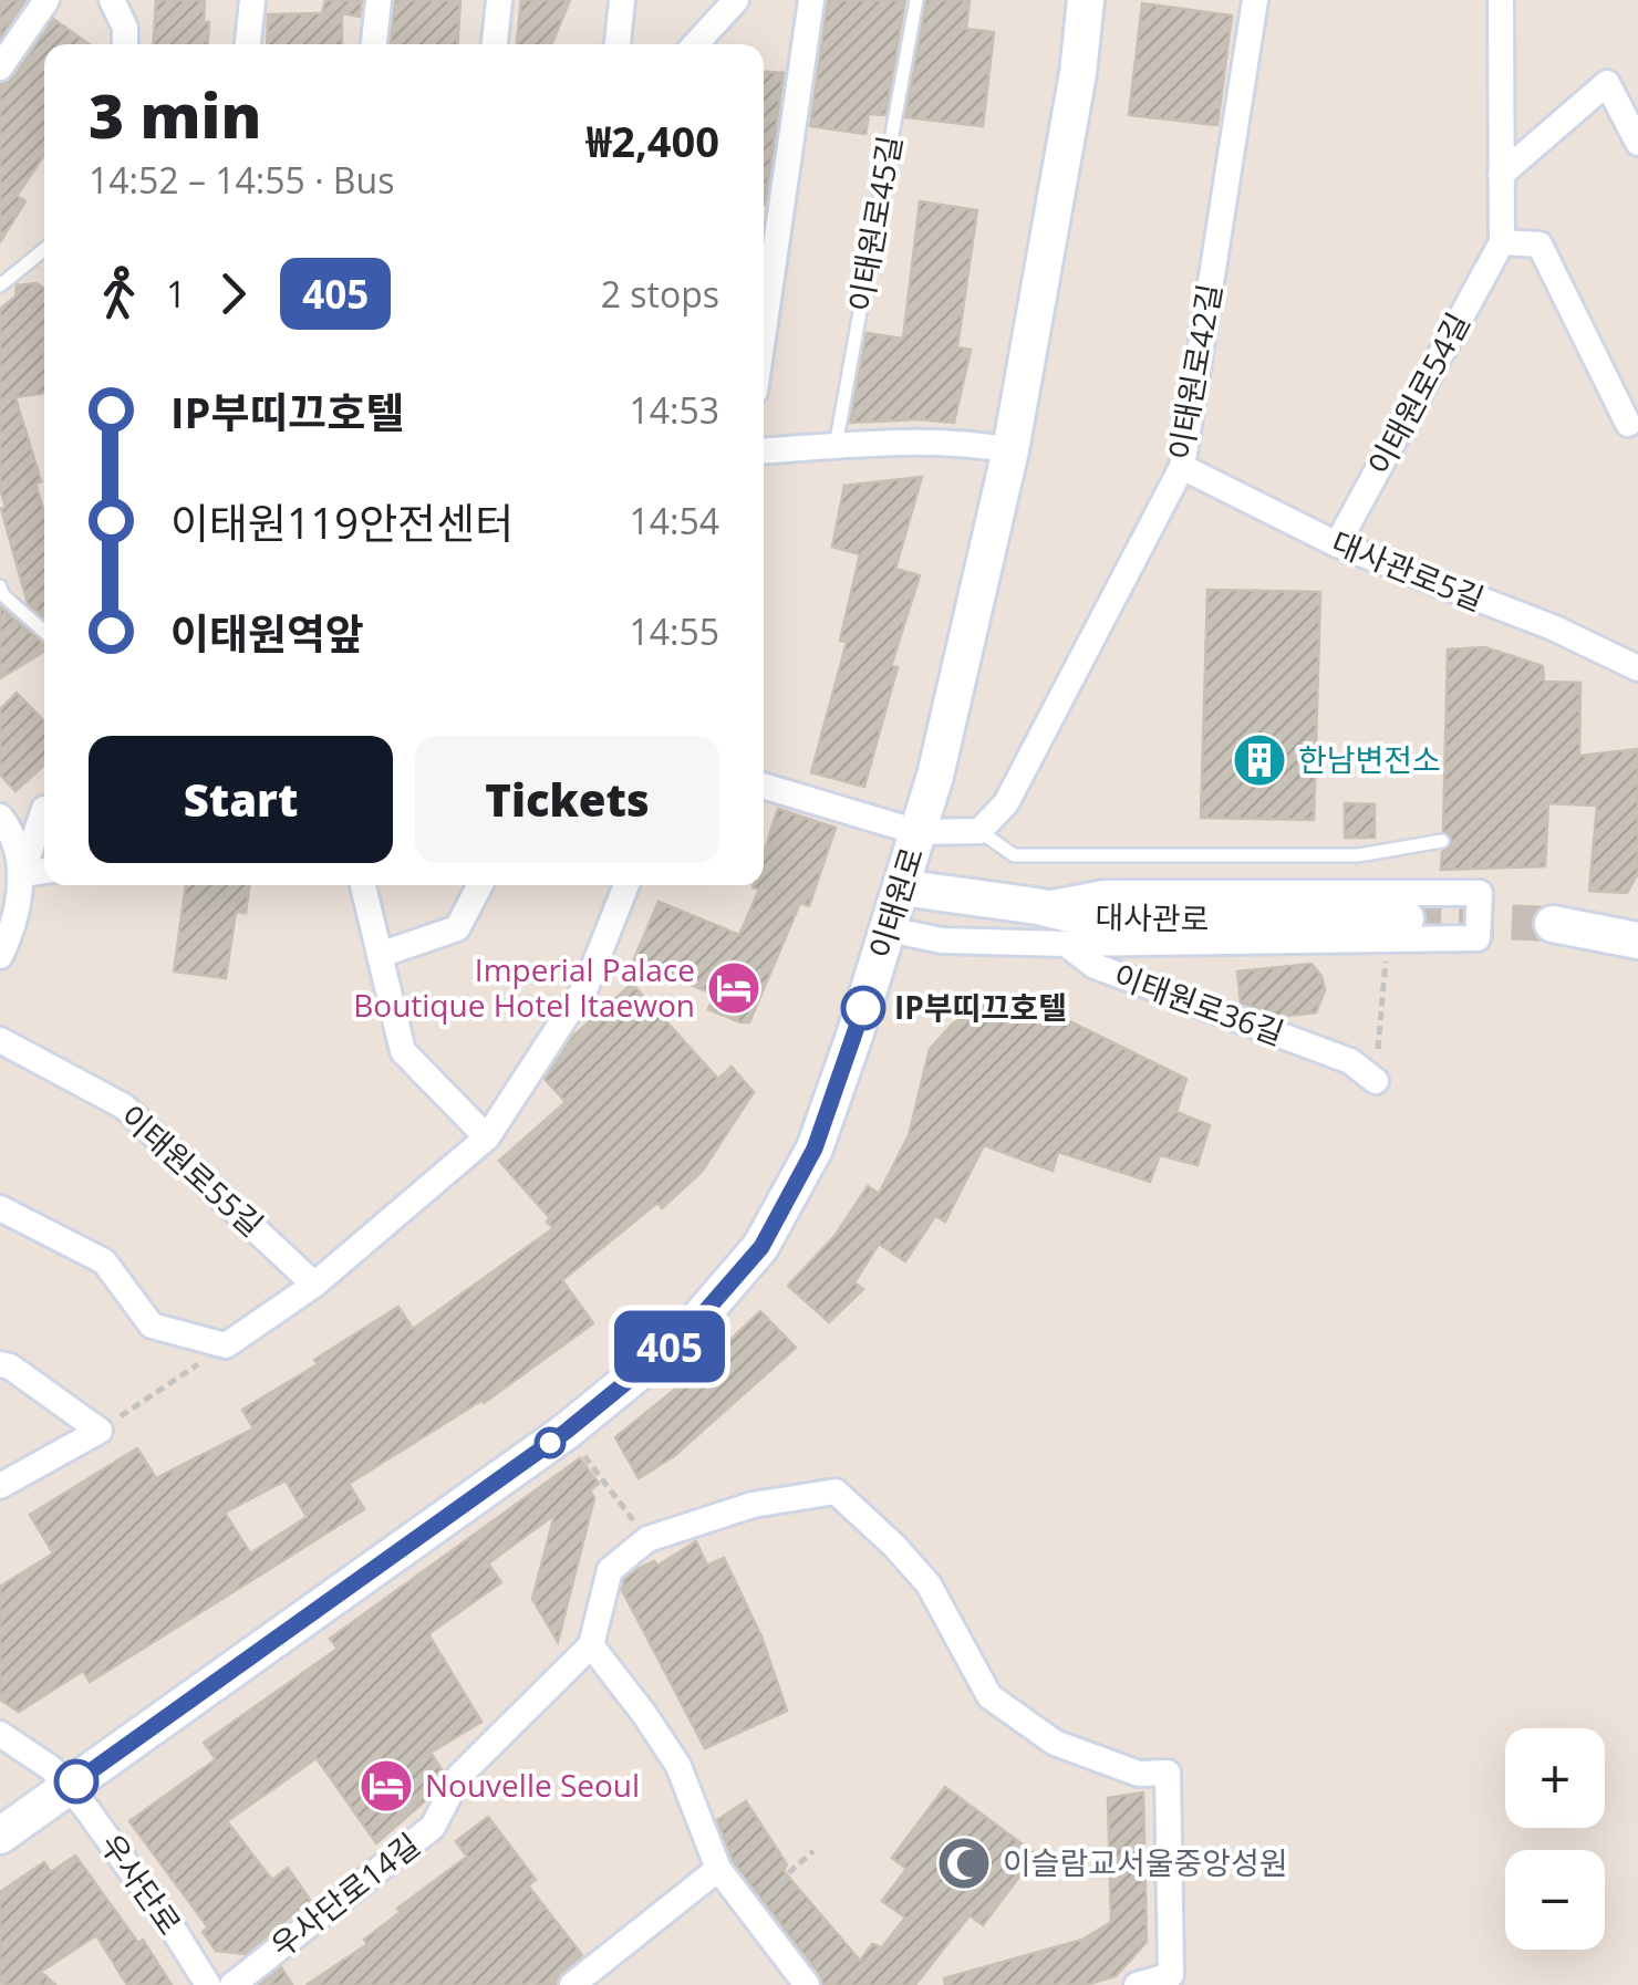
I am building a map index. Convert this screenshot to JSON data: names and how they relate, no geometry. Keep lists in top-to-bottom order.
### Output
{
  "streets": {
    "main road": ["이태원로", "대사관로"],
    "street": [
      "이태원로42길",
      "이태원로54길",
      "대사관로5길",
      "이태원로36길",
      "이태원로55길",
      "우사단로",
      "우사단로14길"
    ],
    "lane": ["이태원로45길"]
  },
  "crossings": [
    ["이태원로42길", "대사관로5길"],
    ["이태원로54길", "대사관로5길"],
    ["이태원로", "대사관로"],
    ["이태원로", "우사단로"]
  ],
  "places": {
    "building": ["한남변전소"],
    "hotel": ["Imperial Palace Boutique Hotel Itaewon", "Nouvelle Seoul"],
    "other": ["IP부띠끄호텔"],
    "mosque": ["이슬람교서울중앙성원"]
  },
  "lines": ["bus line 405"],
  "page": {
    "on_map": "405",
    "heading": ["3 min", "14:52 – 14:55 · Bus", "₩2,400"],
    "legs": ["1", "405", "2 stops"],
    "list": [
      {
        "name": "IP부띠끄호텔",
        "value": "14:53"
      },
      {
        "name": "이태원119안전센터",
        "value": "14:54"
      },
      {
        "name": "이태원역앞",
        "value": "14:55"
      }
    ],
    "buttons": ["Start", "Tickets"],
    "map_buttons": ["+", "−"]
  }
}
